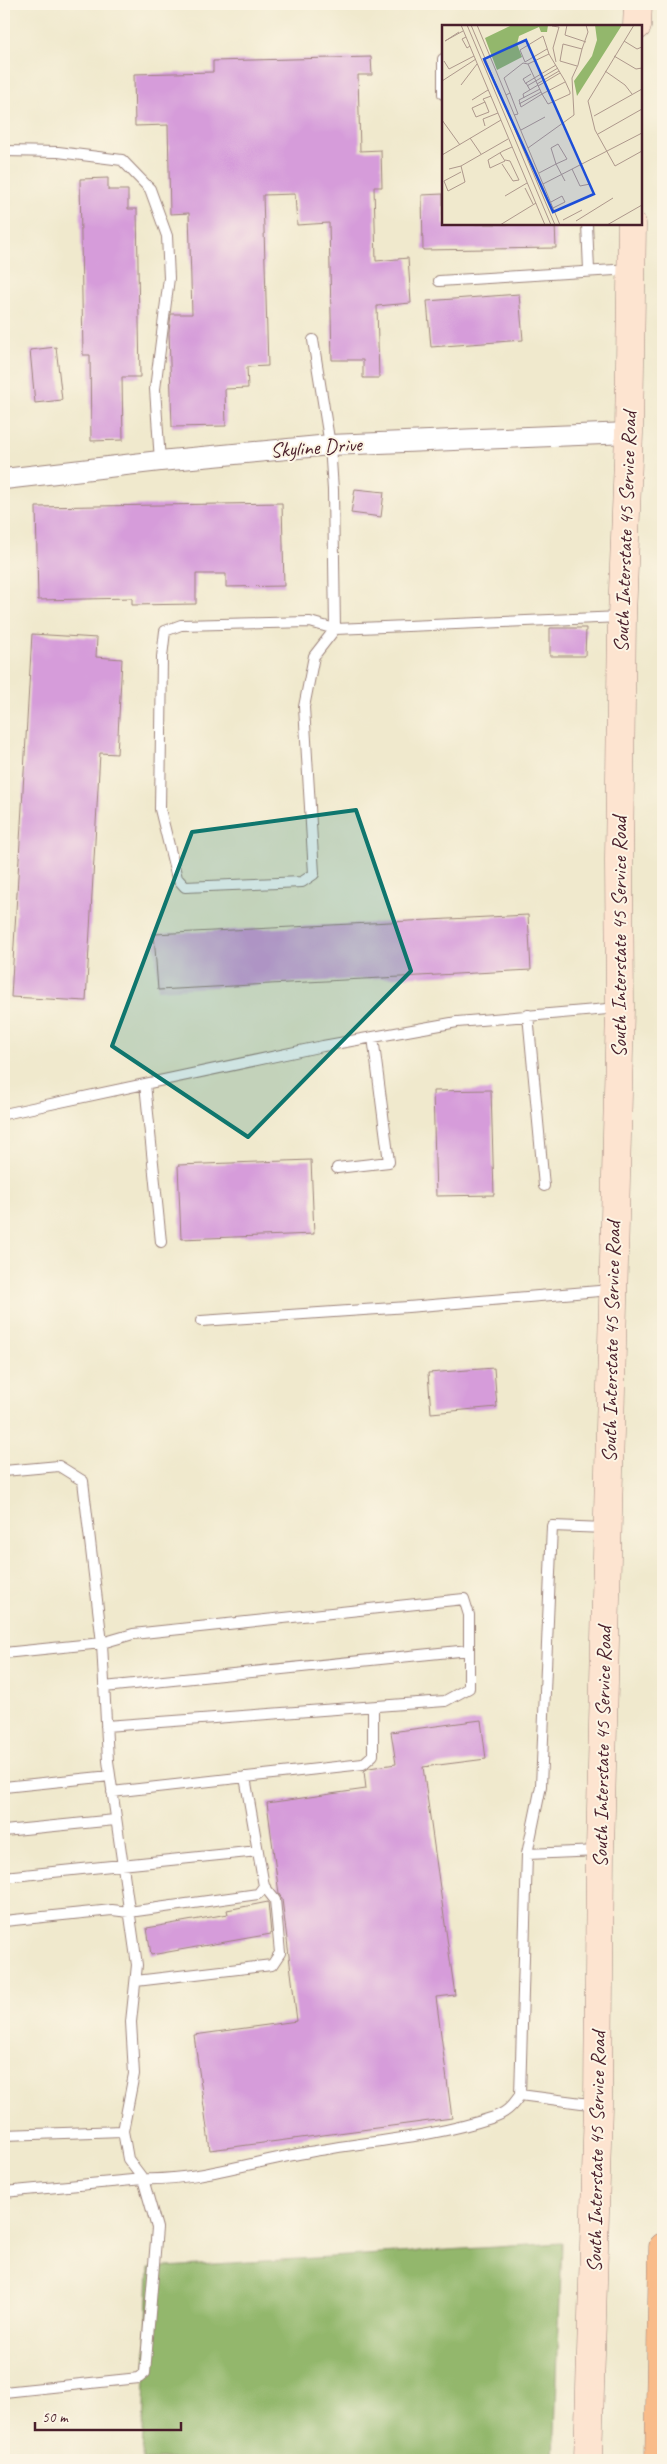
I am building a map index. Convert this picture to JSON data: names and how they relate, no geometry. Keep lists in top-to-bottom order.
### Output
{
  "streets": {
    "main road": ["South Interstate 45 Service Road"],
    "street": ["Skyline Drive"]
  },
  "crossings": [
    ["Skyline Drive", "South Interstate 45 Service Road"]
  ],
  "scale_bar": "50 m"
}
